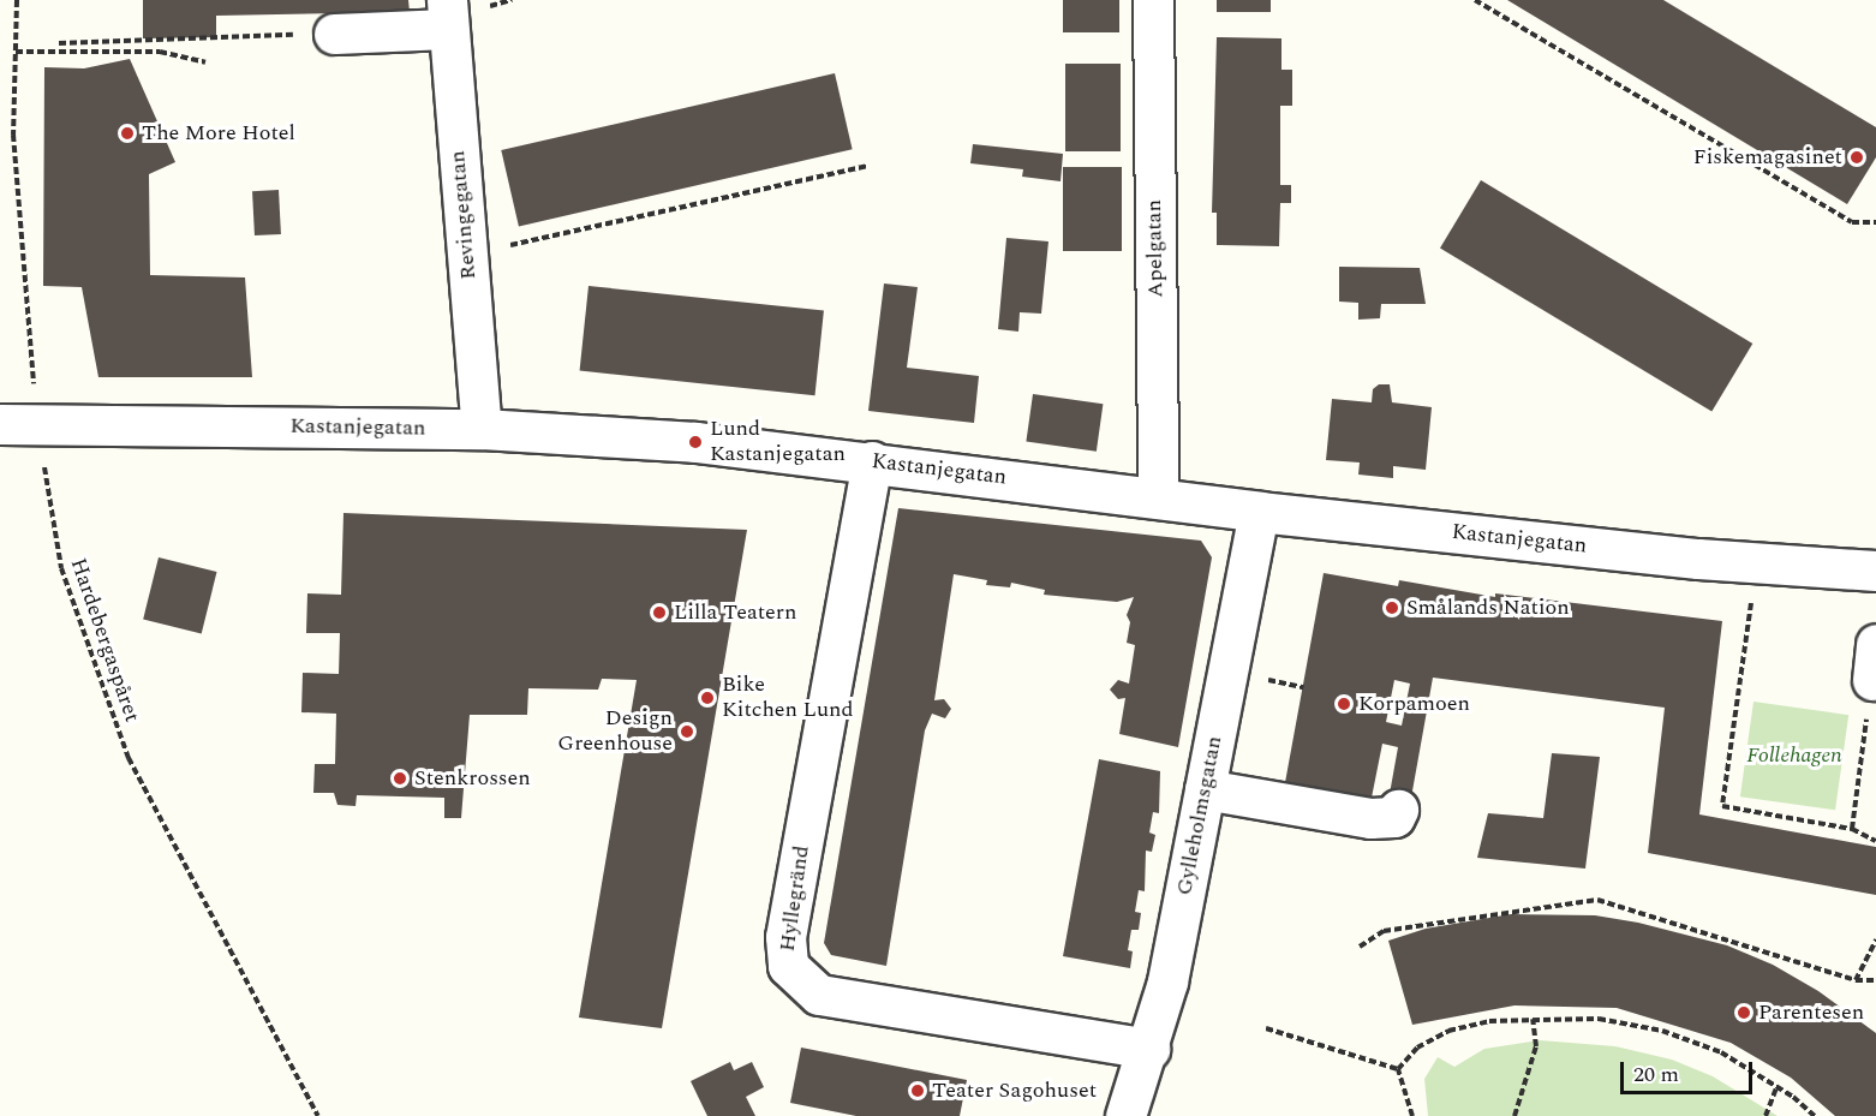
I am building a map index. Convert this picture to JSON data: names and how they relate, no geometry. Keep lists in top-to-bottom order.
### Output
{
  "streets": {
    "street": [
      "Revingegatan",
      "Apelgatan",
      "Kastanjegatan",
      "Gylleholmsgatan",
      "Hyllegränd"
    ],
    "path": ["Hardebergaspåret"]
  },
  "crossings": [
    ["Revingegatan", "Kastanjegatan"],
    ["Apelgatan", "Kastanjegatan"],
    ["Kastanjegatan", "Hardebergaspåret"],
    ["Kastanjegatan", "Gylleholmsgatan"],
    ["Kastanjegatan", "Hyllegränd"],
    ["Gylleholmsgatan", "Hyllegränd"]
  ],
  "parks": ["Follehagen"],
  "places": [
    "The More Hotel",
    "Fiskemagasinet",
    "Lund Kastanjegatan",
    "Smålands Nation",
    "Lilla Teatern",
    "Bike Kitchen Lund",
    "Korpamoen",
    "Design Greenhouse",
    "Stenkrossen",
    "Parentesen",
    "Teater Sagohuset"
  ],
  "scale_bar": "20 m"
}
